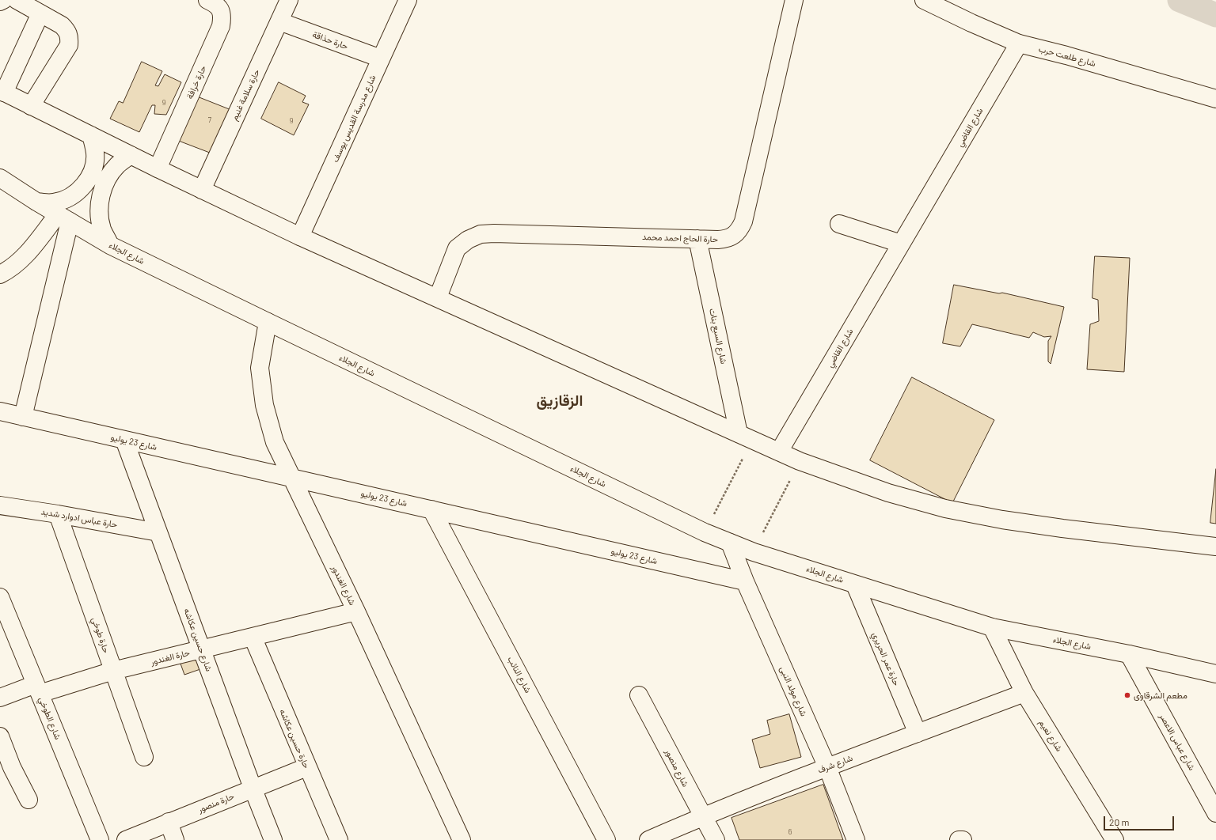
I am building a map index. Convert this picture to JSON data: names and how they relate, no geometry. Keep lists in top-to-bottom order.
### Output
{
  "streets": {
    "main road": [
      "حارة حذاقة",
      "شارع طلعت حرب",
      "حارة خرافة",
      "حارة سلامة غنيم",
      "شارع مدرسة القديس يوسف",
      "شارع القاضي",
      "حارة الحاج احمد محمد",
      "شارع الجلاء",
      "شارع السبع بنات",
      "شارع 23 يوليو",
      "حارة عباس ادوارد شديد",
      "شارع الغندور",
      "حارة طوخي",
      "شارع حسين عكاشه",
      "حارة الغندور",
      "حارة عمر الحريري",
      "شارع النائب",
      "شارع مولد النبى",
      "شارع الطوخي",
      "شارع نعيم",
      "حارة حسين عكاشه",
      "شارع عباس الاعصر",
      "شارع شرف",
      "شارع منصور",
      "حارة منصور"
    ]
  },
  "crossings": [
    ["حارة حذاقة", "حارة سلامة غنيم"],
    ["حارة حذاقة", "شارع مدرسة القديس يوسف"],
    ["شارع طلعت حرب", "شارع القاضي"],
    ["حارة الحاج احمد محمد", "شارع السبع بنات"],
    ["شارع الجلاء", "شارع الغندور"],
    ["شارع الجلاء", "حارة عمر الحريري"],
    ["شارع الجلاء", "شارع مولد النبى"],
    ["شارع الجلاء", "شارع نعيم"],
    ["شارع الجلاء", "شارع عباس الاعصر"],
    ["شارع 23 يوليو", "شارع الغندور"],
    ["شارع 23 يوليو", "شارع حسين عكاشه"],
    ["شارع 23 يوليو", "شارع النائب"],
    ["شارع 23 يوليو", "شارع مولد النبى"],
    ["حارة عباس ادوارد شديد", "حارة طوخي"],
    ["حارة عباس ادوارد شديد", "شارع حسين عكاشه"],
    ["شارع الغندور", "حارة الغندور"],
    ["حارة طوخي", "حارة الغندور"],
    ["شارع حسين عكاشه", "حارة الغندور"],
    ["شارع حسين عكاشه", "حارة منصور"],
    ["حارة الغندور", "شارع الطوخي"],
    ["حارة الغندور", "حارة حسين عكاشه"],
    ["حارة عمر الحريري", "شارع شرف"],
    ["شارع مولد النبى", "شارع شرف"],
    ["شارع نعيم", "شارع شرف"],
    ["حارة حسين عكاشه", "حارة منصور"],
    ["شارع شرف", "شارع منصور"]
  ],
  "districts": ["الزقازيق"],
  "places": ["مطعم الشرقاوى"],
  "house_numbers": [
    "9",
    "7",
    "9",
    "6"
  ],
  "scale_bar": "20 m"
}
